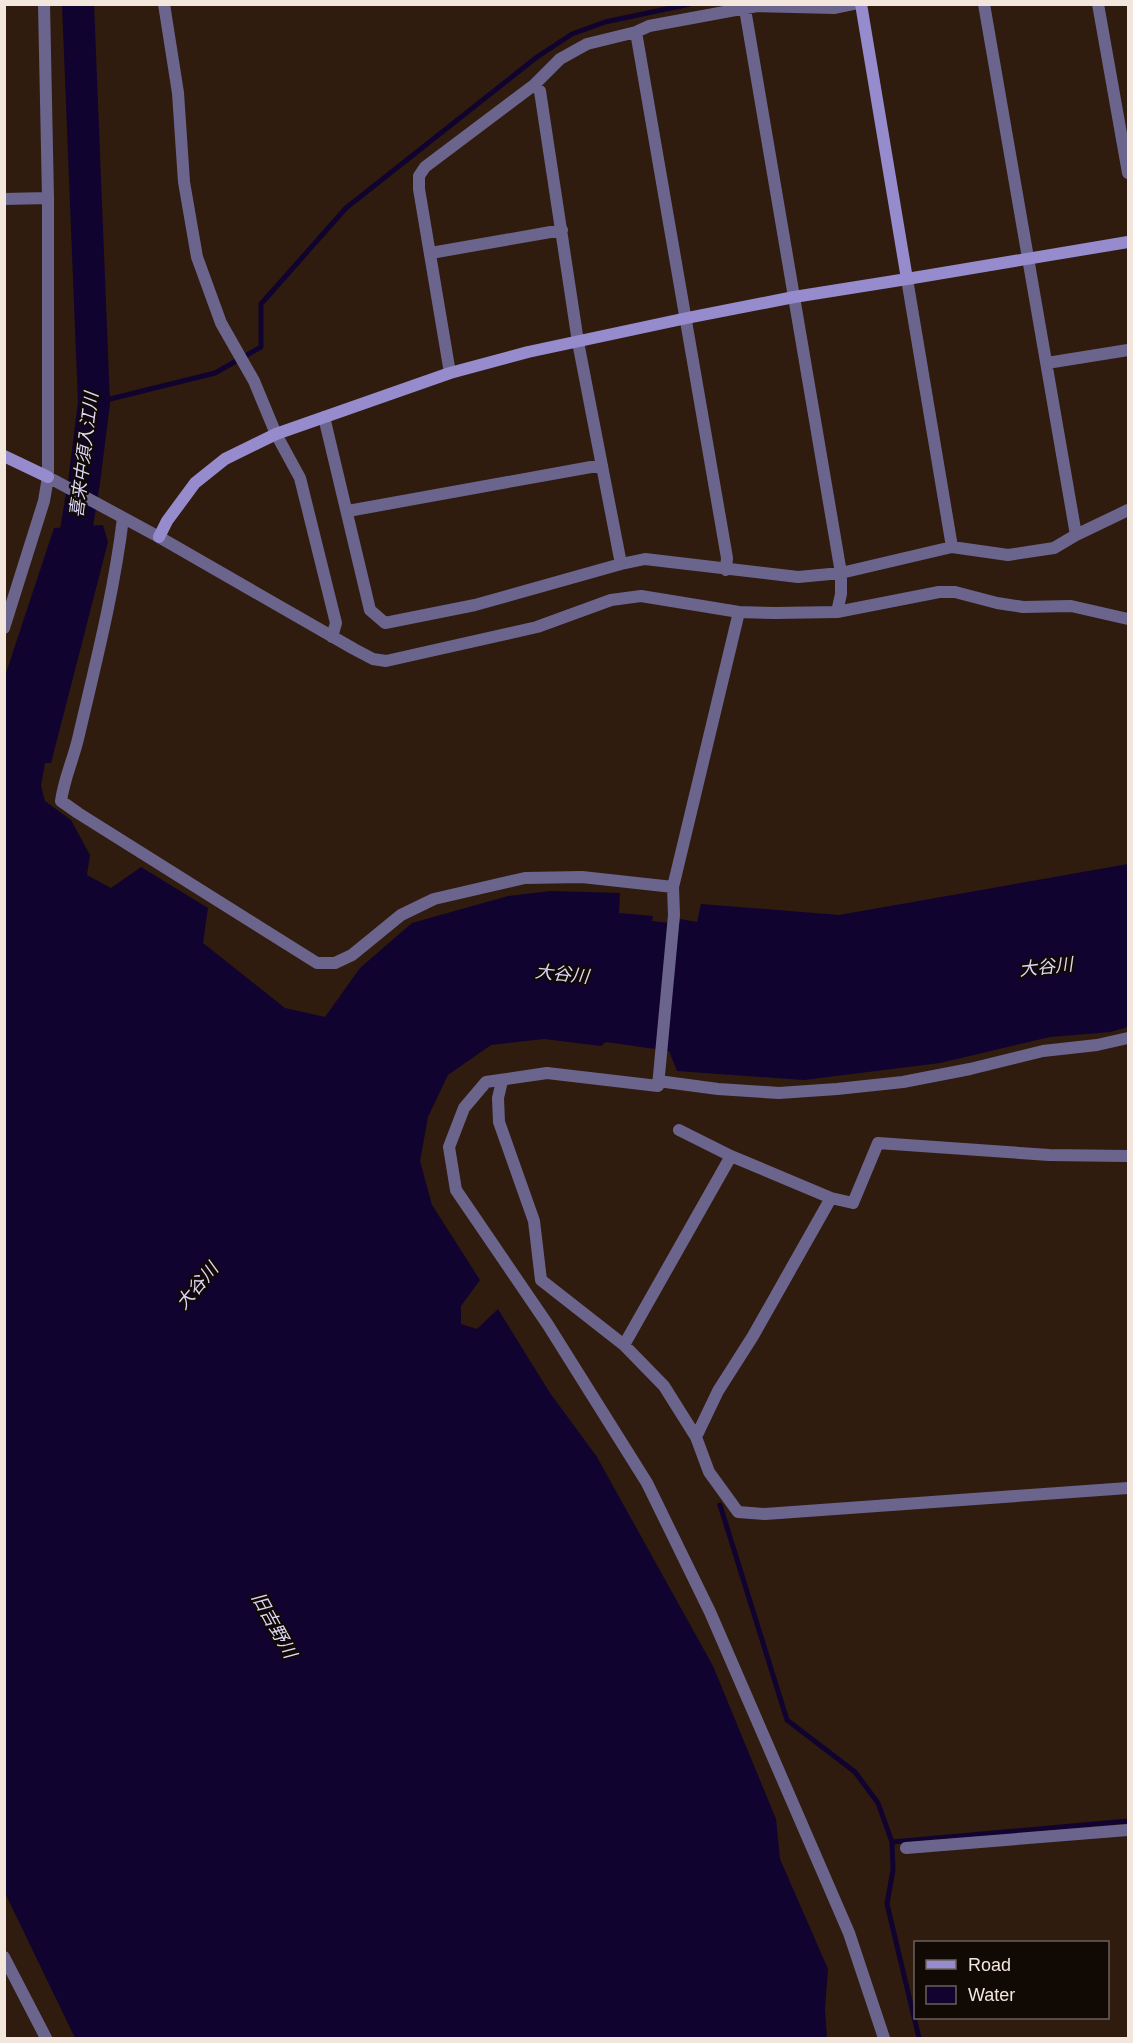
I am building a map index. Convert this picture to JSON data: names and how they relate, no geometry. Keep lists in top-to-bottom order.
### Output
{
  "water": ["喜来中須入江川", "大谷川", "旧吉野川"],
  "legend": ["Road", "Water"]
}
